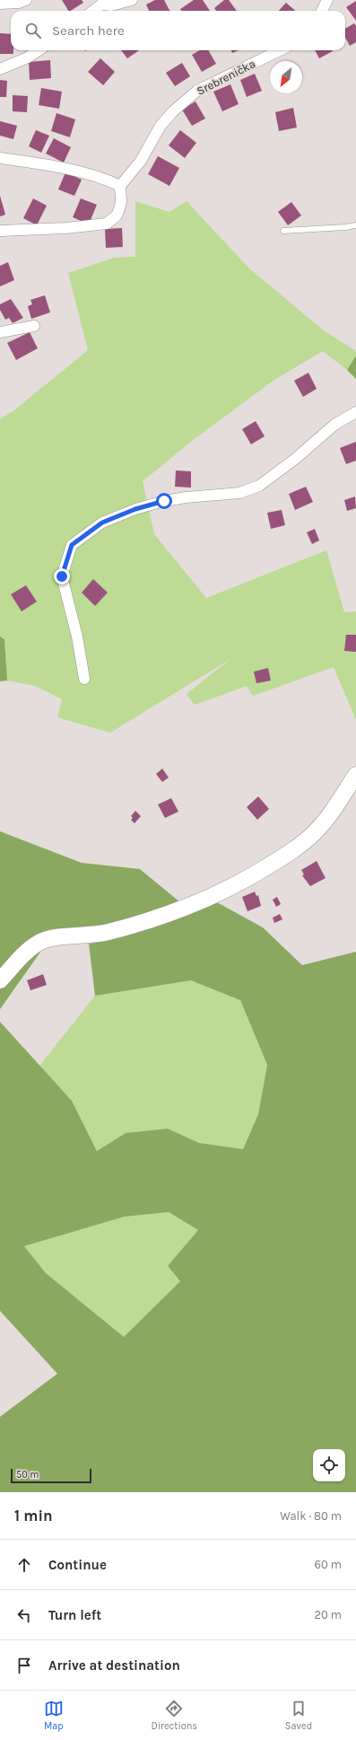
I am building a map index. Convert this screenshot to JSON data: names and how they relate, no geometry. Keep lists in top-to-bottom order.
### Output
{
  "streets": {
    "street": ["Srebrenička"]
  },
  "scale_bar": "50 m",
  "north": "bottom left",
  "page": {
    "search": "Search here",
    "scale": "50 m",
    "heading": ["1 min", "Walk · 80 m"],
    "list": [
      ["Continue", "60 m"],
      ["Turn left", "20 m"],
      "Arrive at destination"
    ],
    "nav": ["Map", "Directions", "Saved"]
  }
}
